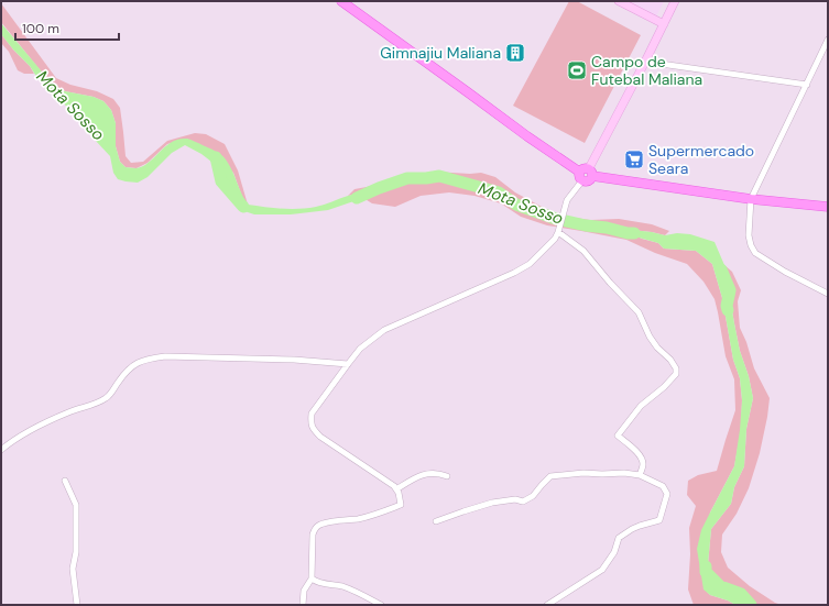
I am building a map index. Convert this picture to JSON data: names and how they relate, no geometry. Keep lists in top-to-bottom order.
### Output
{
  "water": ["Mota Sosso"],
  "places": {
    "building": ["Gimnajiu Maliana"],
    "sports": ["Campo de Futebal Maliana"],
    "supermarket": ["Supermercado Seara"]
  },
  "scale_bar": "100 m"
}
